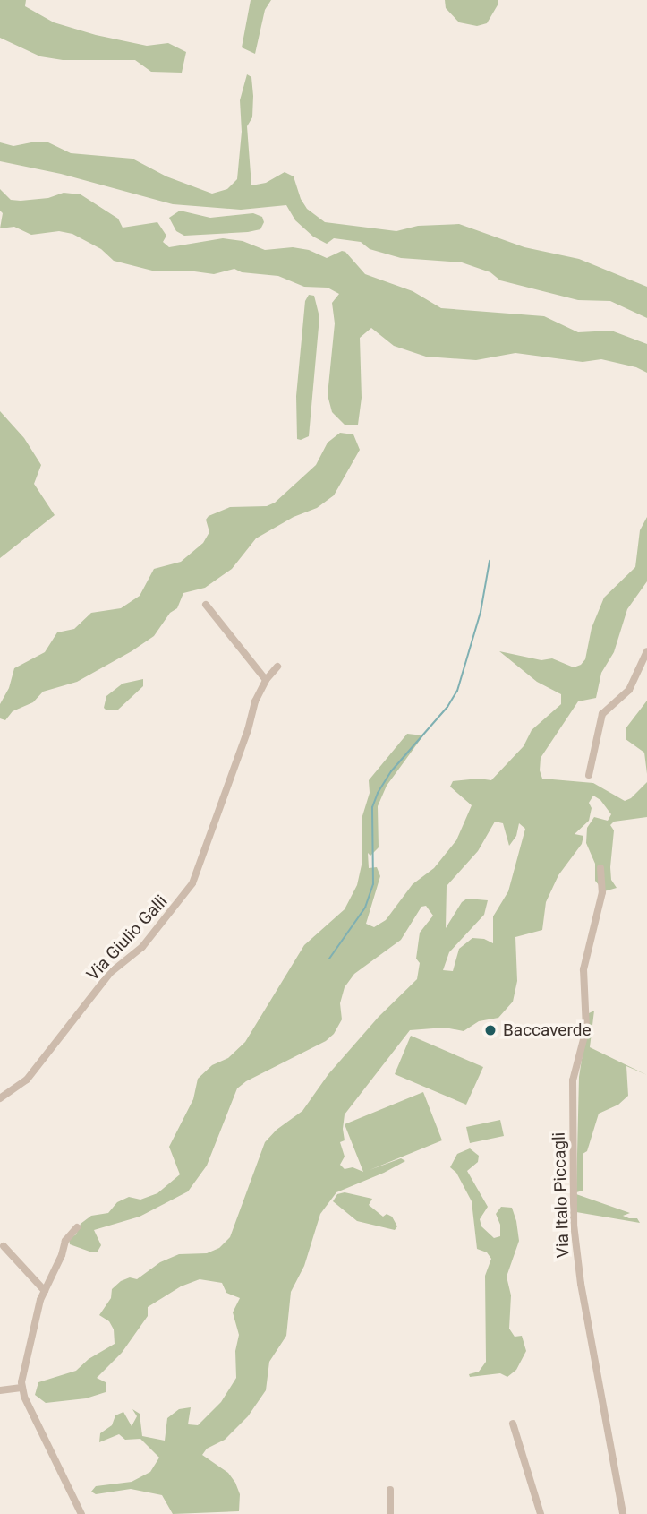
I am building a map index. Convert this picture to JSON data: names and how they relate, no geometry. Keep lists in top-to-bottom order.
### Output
{
  "streets": {
    "street": ["Via Giulio Galli", "Via Italo Piccagli"]
  },
  "places": ["Baccaverde"]
}
